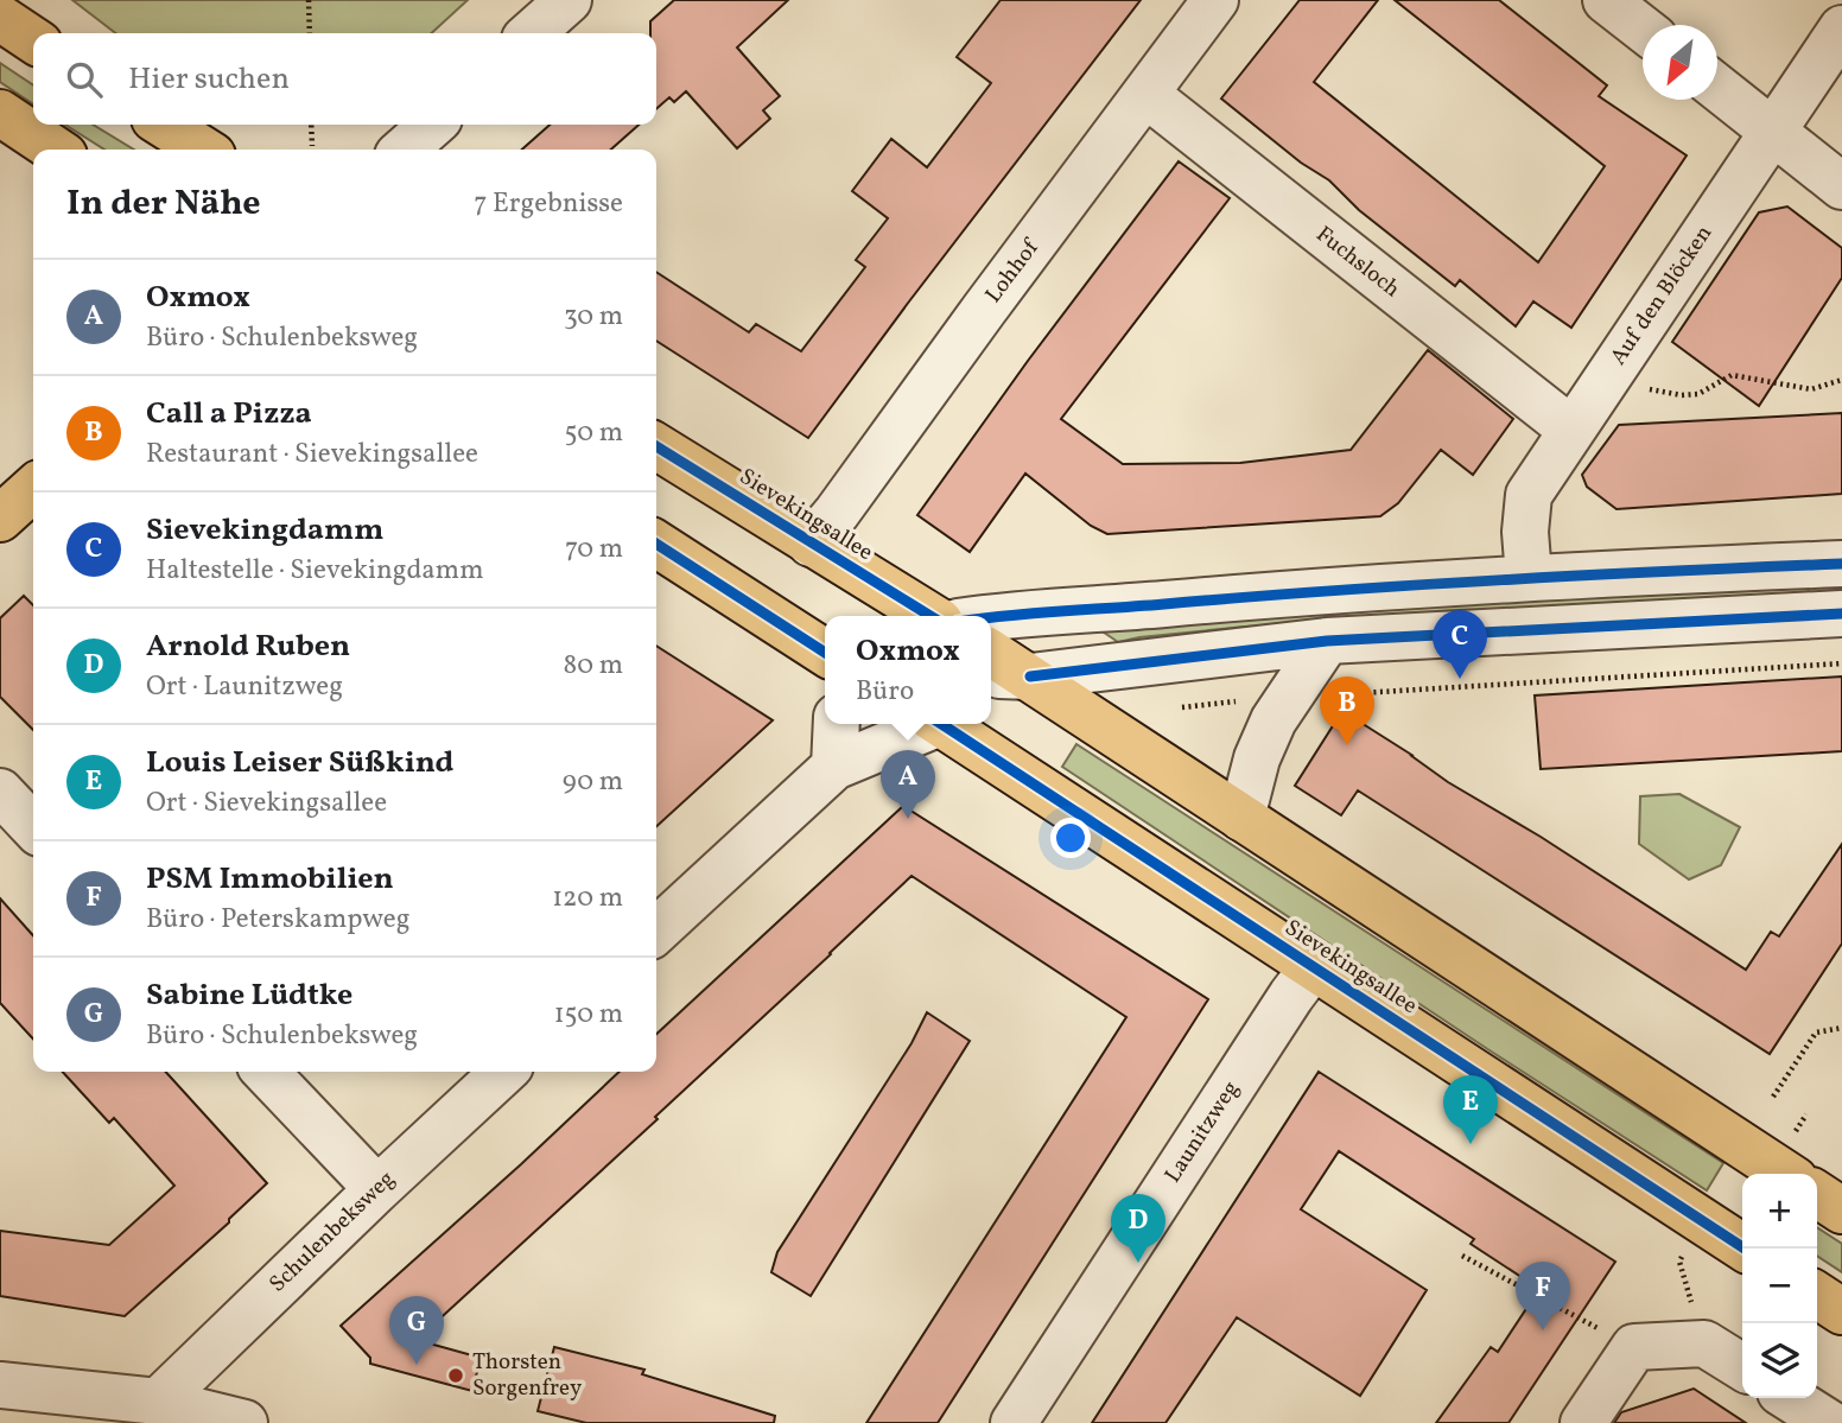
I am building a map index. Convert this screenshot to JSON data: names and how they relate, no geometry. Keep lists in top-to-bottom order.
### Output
{
  "streets": {
    "main road": ["Sievekingsallee"],
    "street": [
      "Fuchsloch",
      "Lohhof",
      "Auf den Blöcken",
      "Launitzweg",
      "Schulenbeksweg"
    ]
  },
  "crossings": [
    ["Fuchsloch", "Lohhof"],
    ["Fuchsloch", "Auf den Blöcken"],
    ["Lohhof", "Sievekingsallee"],
    ["Sievekingsallee", "Launitzweg"]
  ],
  "places": ["Thorsten Sorgenfrey"],
  "north": "bottom left",
  "page": {
    "search": "Hier suchen",
    "heading": ["In der Nähe", "7 Ergebnisse"],
    "list": [
      {
        "mark": "A",
        "name": "Oxmox",
        "note": "Büro · Schulenbeksweg",
        "value": "30 m"
      },
      {
        "mark": "B",
        "name": "Call a Pizza",
        "note": "Restaurant · Sievekingsallee",
        "value": "50 m"
      },
      {
        "mark": "C",
        "name": "Sievekingdamm",
        "note": "Haltestelle · Sievekingdamm",
        "value": "70 m"
      },
      {
        "mark": "D",
        "name": "Arnold Ruben",
        "note": "Ort · Launitzweg",
        "value": "80 m"
      },
      {
        "mark": "E",
        "name": "Louis Leiser Süßkind",
        "note": "Ort · Sievekingsallee",
        "value": "90 m"
      },
      {
        "mark": "F",
        "name": "PSM Immobilien",
        "note": "Büro · Peterskampweg",
        "value": "120 m"
      },
      {
        "mark": "G",
        "name": "Sabine Lüdtke",
        "note": "Büro · Schulenbeksweg",
        "value": "150 m"
      }
    ],
    "pins": [
      "C",
      "B",
      "A",
      "E",
      "D",
      "F",
      "G"
    ],
    "popup": ["Oxmox", "Büro"],
    "map_buttons": ["+", "−"]
  }
}
